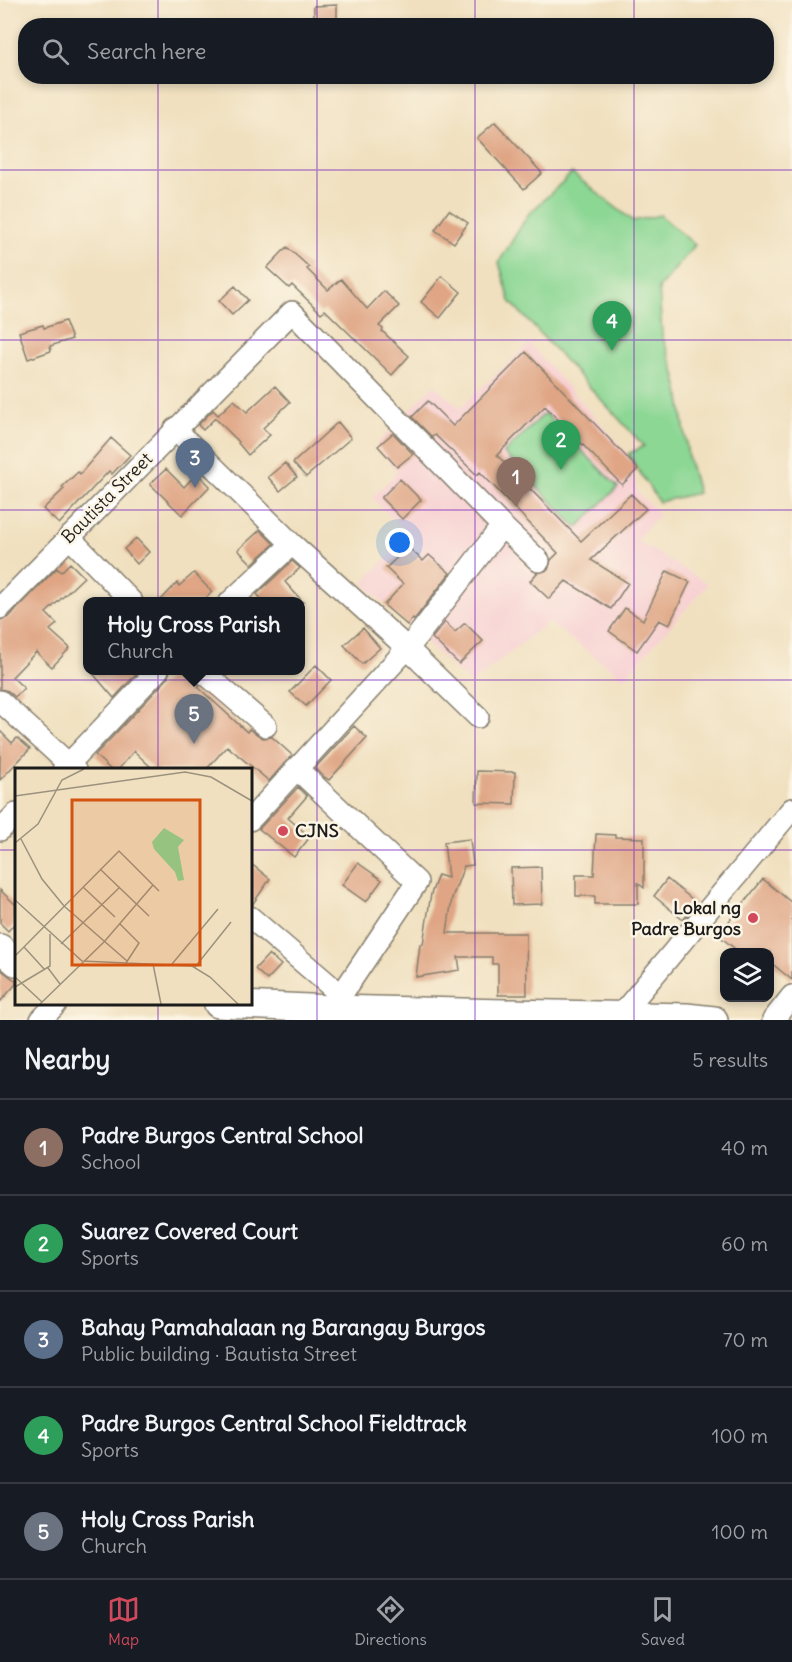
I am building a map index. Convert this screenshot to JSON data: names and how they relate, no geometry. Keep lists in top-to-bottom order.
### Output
{
  "streets": {
    "street": ["Bautista Street"]
  },
  "places": ["CJNS", "Lokal ng Padre Burgos"],
  "page": {
    "search": "Search here",
    "pins": [
      "4",
      "2",
      "3",
      "1",
      "5"
    ],
    "popup": ["Holy Cross Parish", "Church"],
    "heading": ["Nearby", "5 results"],
    "list": [
      {
        "mark": "1",
        "name": "Padre Burgos Central School",
        "note": "School",
        "value": "40 m"
      },
      {
        "mark": "2",
        "name": "Suarez Covered Court",
        "note": "Sports",
        "value": "60 m"
      },
      {
        "mark": "3",
        "name": "Bahay Pamahalaan ng Barangay Burgos",
        "note": "Public building · Bautista Street",
        "value": "70 m"
      },
      {
        "mark": "4",
        "name": "Padre Burgos Central School Fieldtrack",
        "note": "Sports",
        "value": "100 m"
      },
      {
        "mark": "5",
        "name": "Holy Cross Parish",
        "note": "Church",
        "value": "100 m"
      }
    ],
    "nav": ["Map", "Directions", "Saved"]
  }
}
